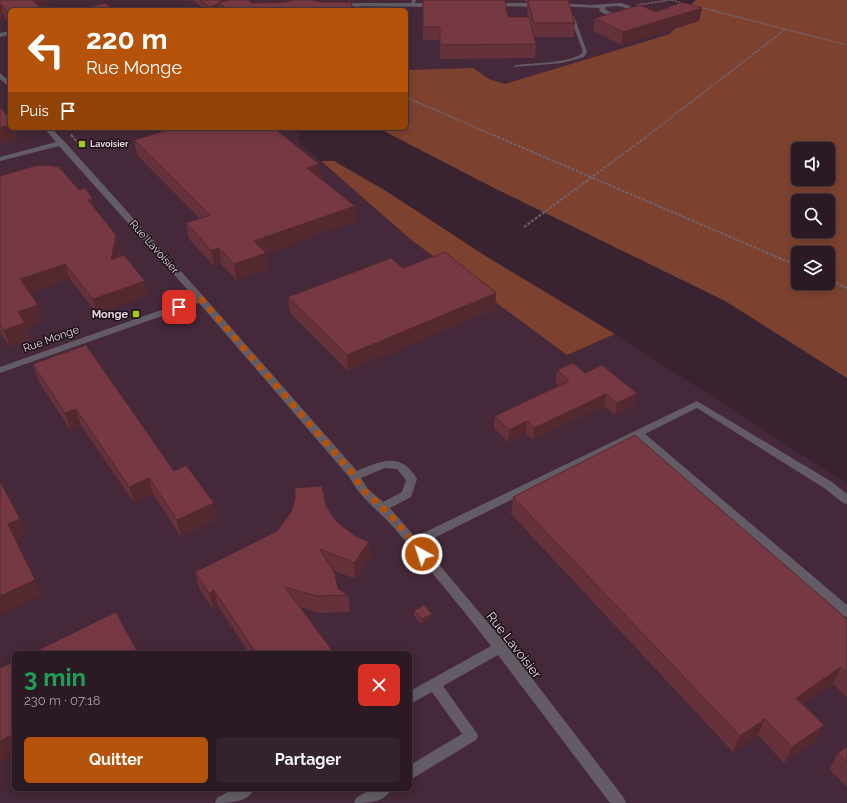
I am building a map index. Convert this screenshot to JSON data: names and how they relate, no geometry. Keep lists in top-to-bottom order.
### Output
{
  "streets": {
    "street": ["Rue Lavoisier", "Rue Monge"]
  },
  "crossings": [
    ["Rue Lavoisier", "Rue Monge"]
  ],
  "places": {
    "transit": ["Lavoisier", "Monge"]
  },
  "page": {
    "turn": ["220 m", "Rue Monge"],
    "then": "Puis",
    "heading": ["3 min", "230 m · 07:18"],
    "buttons": ["Quitter", "Partager"]
  }
}
